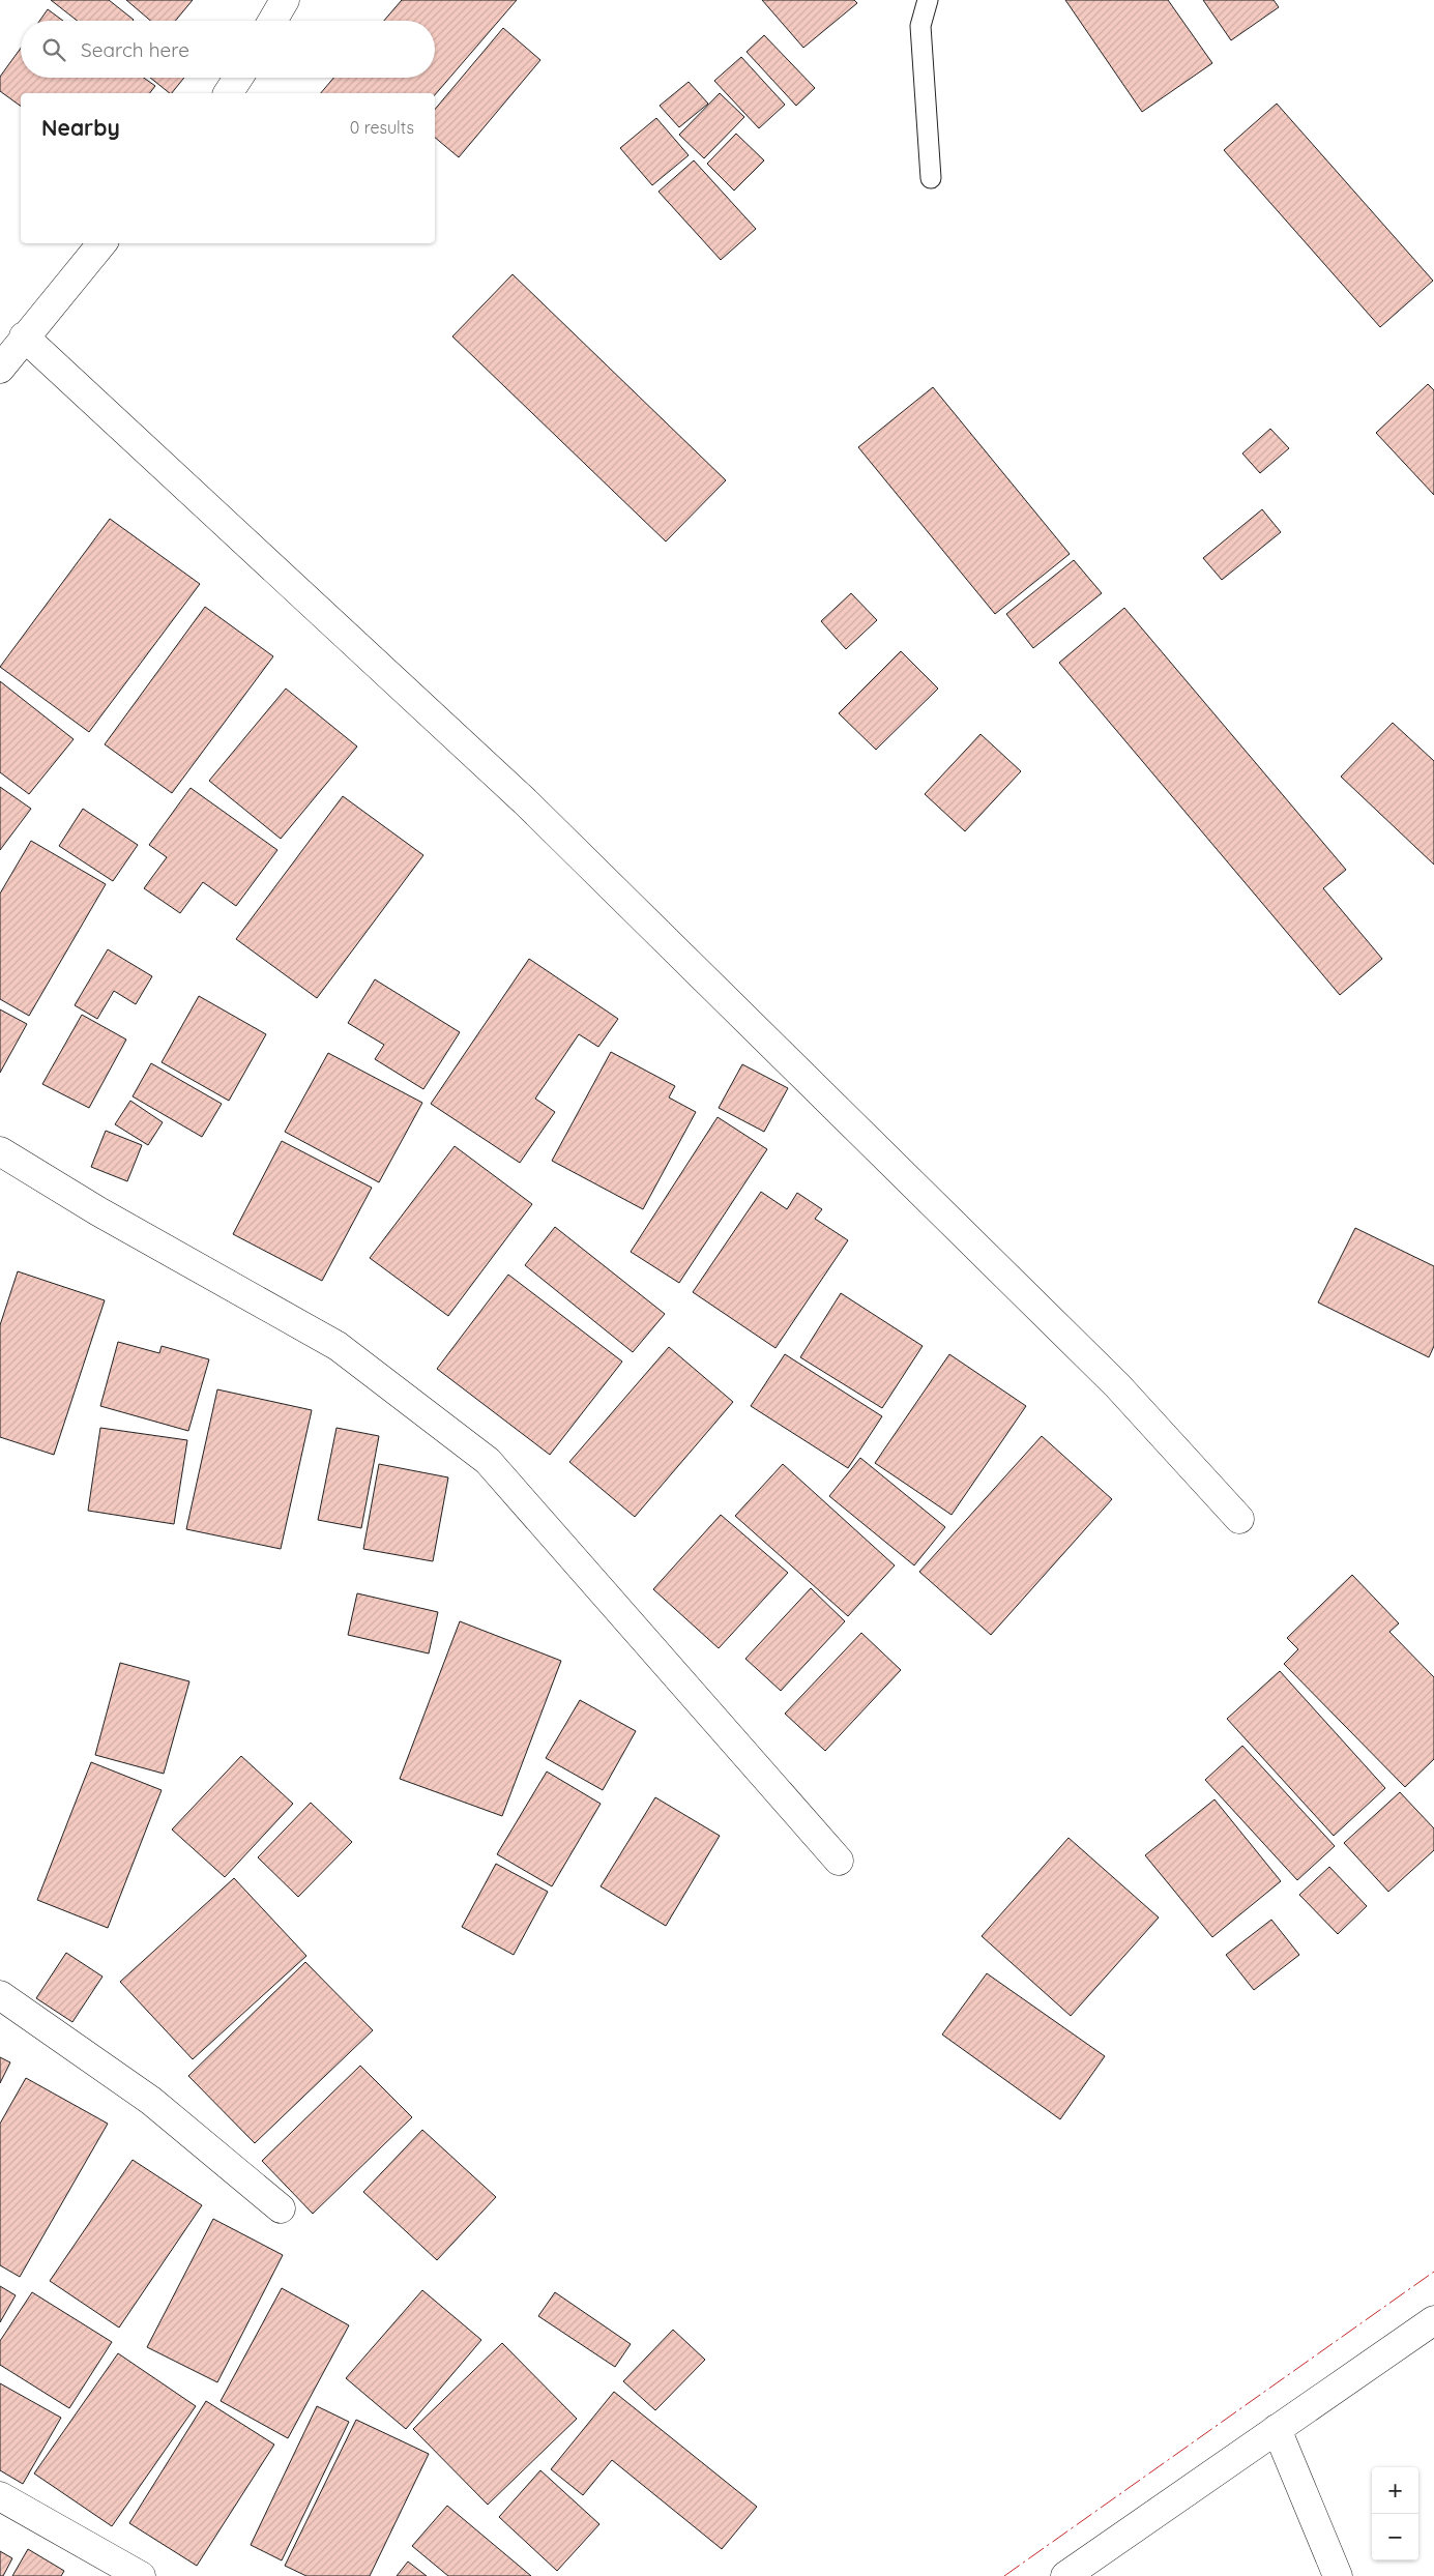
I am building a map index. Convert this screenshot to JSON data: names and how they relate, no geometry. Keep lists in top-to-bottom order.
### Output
{
  "page": {
    "search": "Search here",
    "heading": ["Nearby", "0 results"],
    "map_buttons": ["+", "−"]
  }
}
